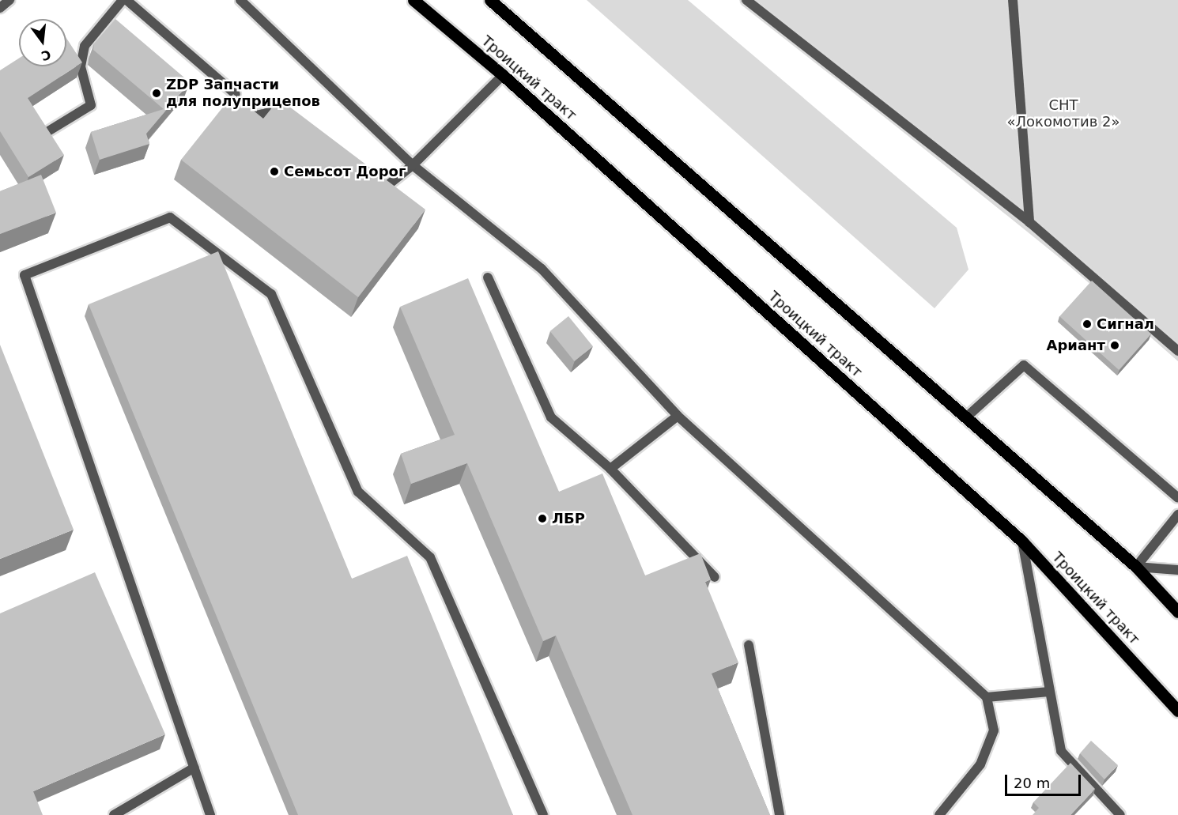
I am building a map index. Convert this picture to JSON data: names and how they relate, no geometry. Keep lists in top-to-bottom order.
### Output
{
  "streets": {
    "main road": ["Троицкий тракт"]
  },
  "parks": ["СНТ «Локомотив 2»"],
  "places": [
    "ZDP Запчасти для полуприцепов",
    "Семьсот Дорог",
    "Сигнал",
    "Ариант",
    "ЛБР"
  ],
  "scale_bar": "20 m",
  "north": "bottom"
}
